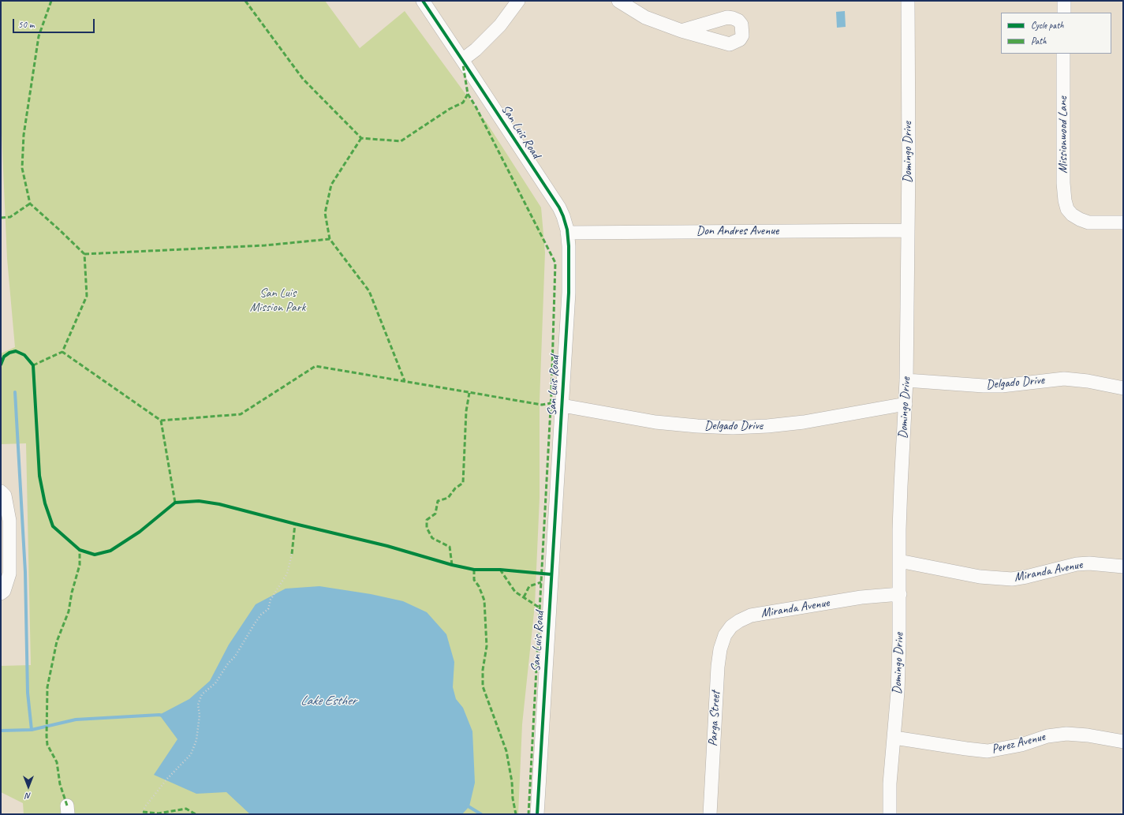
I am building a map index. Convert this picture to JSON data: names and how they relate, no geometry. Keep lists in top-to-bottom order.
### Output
{
  "streets": {
    "street": [
      "San Luis Road",
      "Missionwood Lane",
      "Domingo Drive",
      "Don Andres Avenue",
      "Delgado Drive",
      "Miranda Avenue",
      "Parga Street",
      "Perez Avenue"
    ]
  },
  "crossings": [
    ["San Luis Road", "Don Andres Avenue"],
    ["San Luis Road", "Delgado Drive"],
    ["Domingo Drive", "Don Andres Avenue"],
    ["Domingo Drive", "Delgado Drive"],
    ["Domingo Drive", "Miranda Avenue"],
    ["Domingo Drive", "Perez Avenue"],
    ["Miranda Avenue", "Parga Street"]
  ],
  "water": ["Lake Esther"],
  "parks": ["San Luis Mission Park"],
  "legend": ["Cycle path", "Path"],
  "scale_bar": "50 m",
  "north": "bottom"
}
